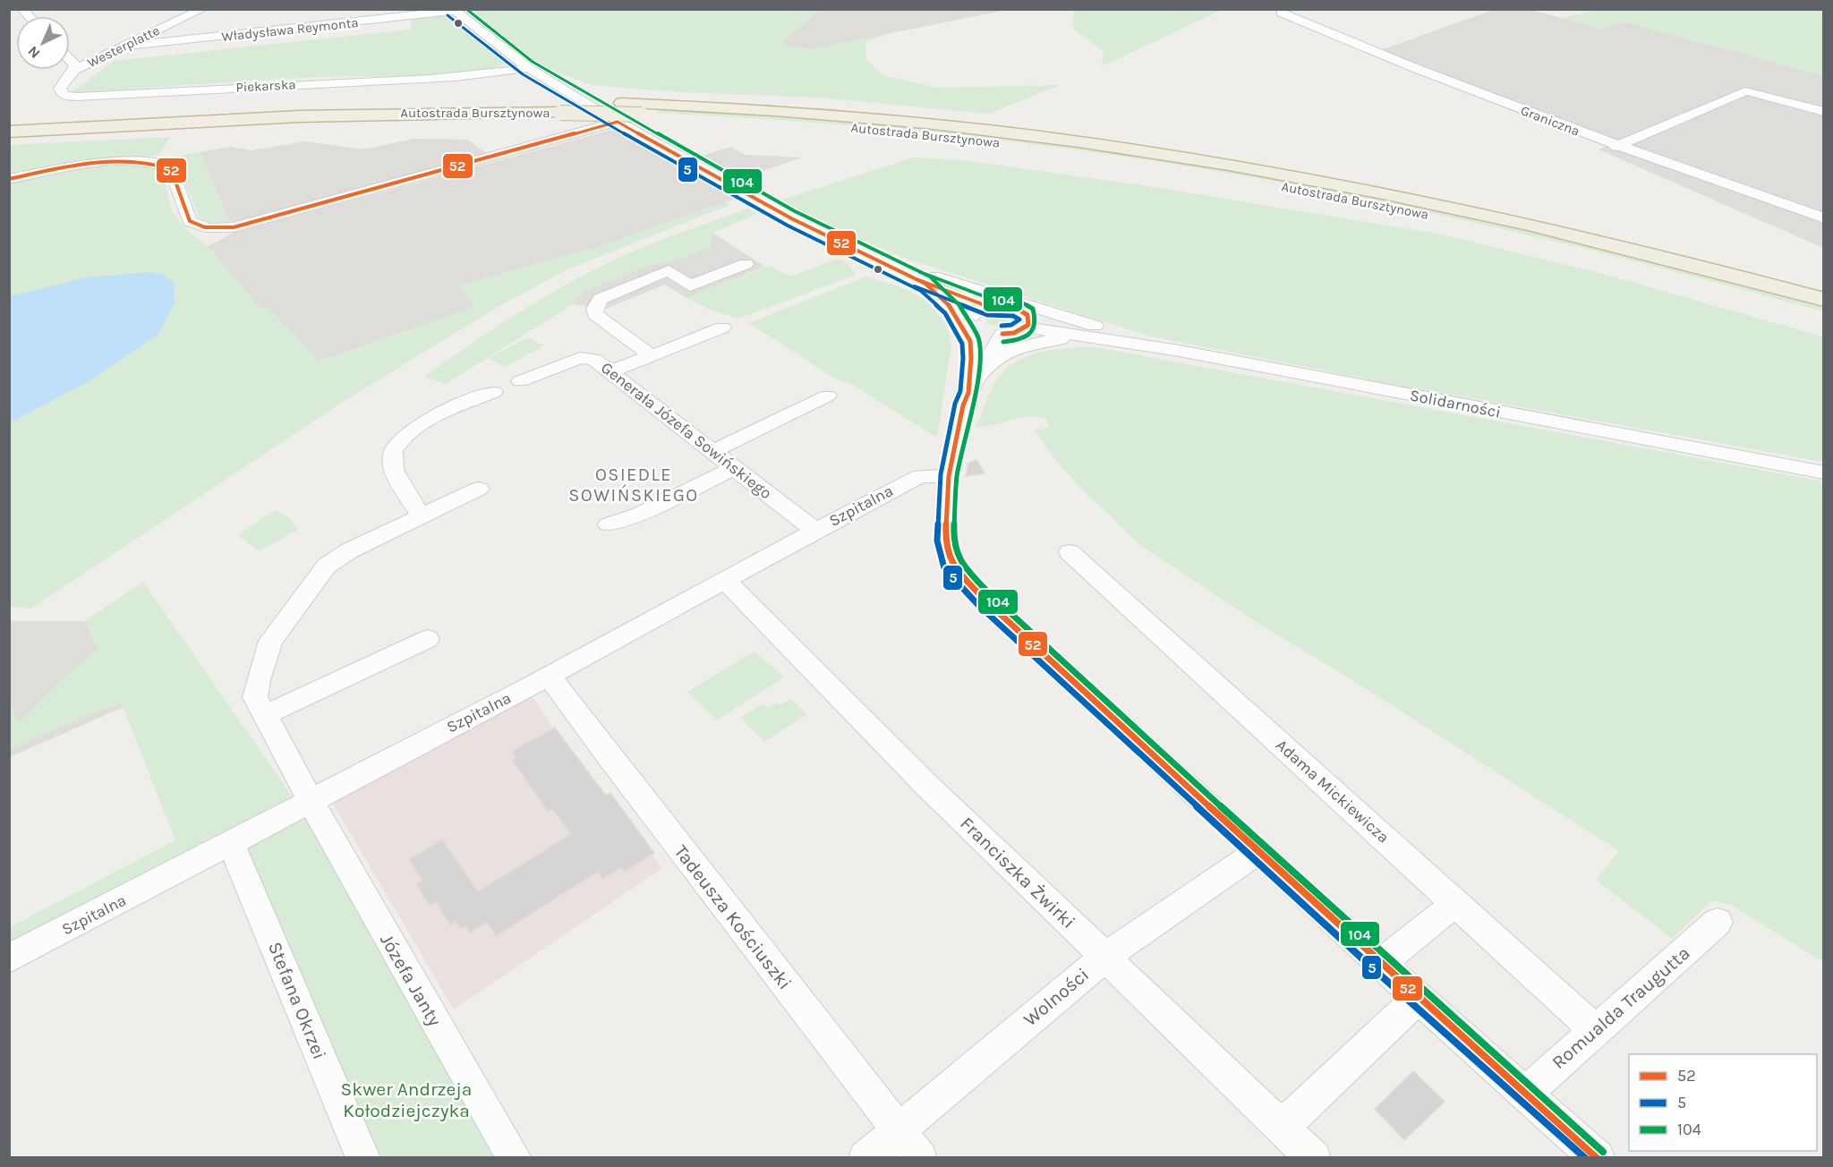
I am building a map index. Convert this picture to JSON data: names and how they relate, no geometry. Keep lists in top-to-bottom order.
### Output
{
  "streets": {
    "highway": ["Autostrada Bursztynowa"],
    "street": [
      "Władysława Reymonta",
      "Westerplatte",
      "Piekarska",
      "Graniczna",
      "Solidarności",
      "Generała Józefa Sowińskiego",
      "Szpitalna",
      "Adama Mickiewicza",
      "Franciszka Żwirki",
      "Tadeusza Kościuszki",
      "Józefa Janty",
      "Wolności",
      "Stefana Okrzei",
      "Romualda Traugutta"
    ]
  },
  "crossings": [
    ["Władysława Reymonta", "Westerplatte"],
    ["Westerplatte", "Piekarska"],
    ["Generała Józefa Sowińskiego", "Szpitalna"],
    ["Szpitalna", "Franciszka Żwirki"],
    ["Szpitalna", "Tadeusza Kościuszki"],
    ["Szpitalna", "Józefa Janty"],
    ["Szpitalna", "Stefana Okrzei"],
    ["Adama Mickiewicza", "Romualda Traugutta"],
    ["Franciszka Żwirki", "Wolności"],
    ["Tadeusza Kościuszki", "Wolności"]
  ],
  "districts": ["OSIEDLE SOWIŃSKIEGO"],
  "parks": ["Skwer Andrzeja Kołodziejczyka"],
  "lines": ["transit line 104", "transit line 5", "transit line 52"],
  "legend": ["52", "5", "104"],
  "north": "bottom left"
}
